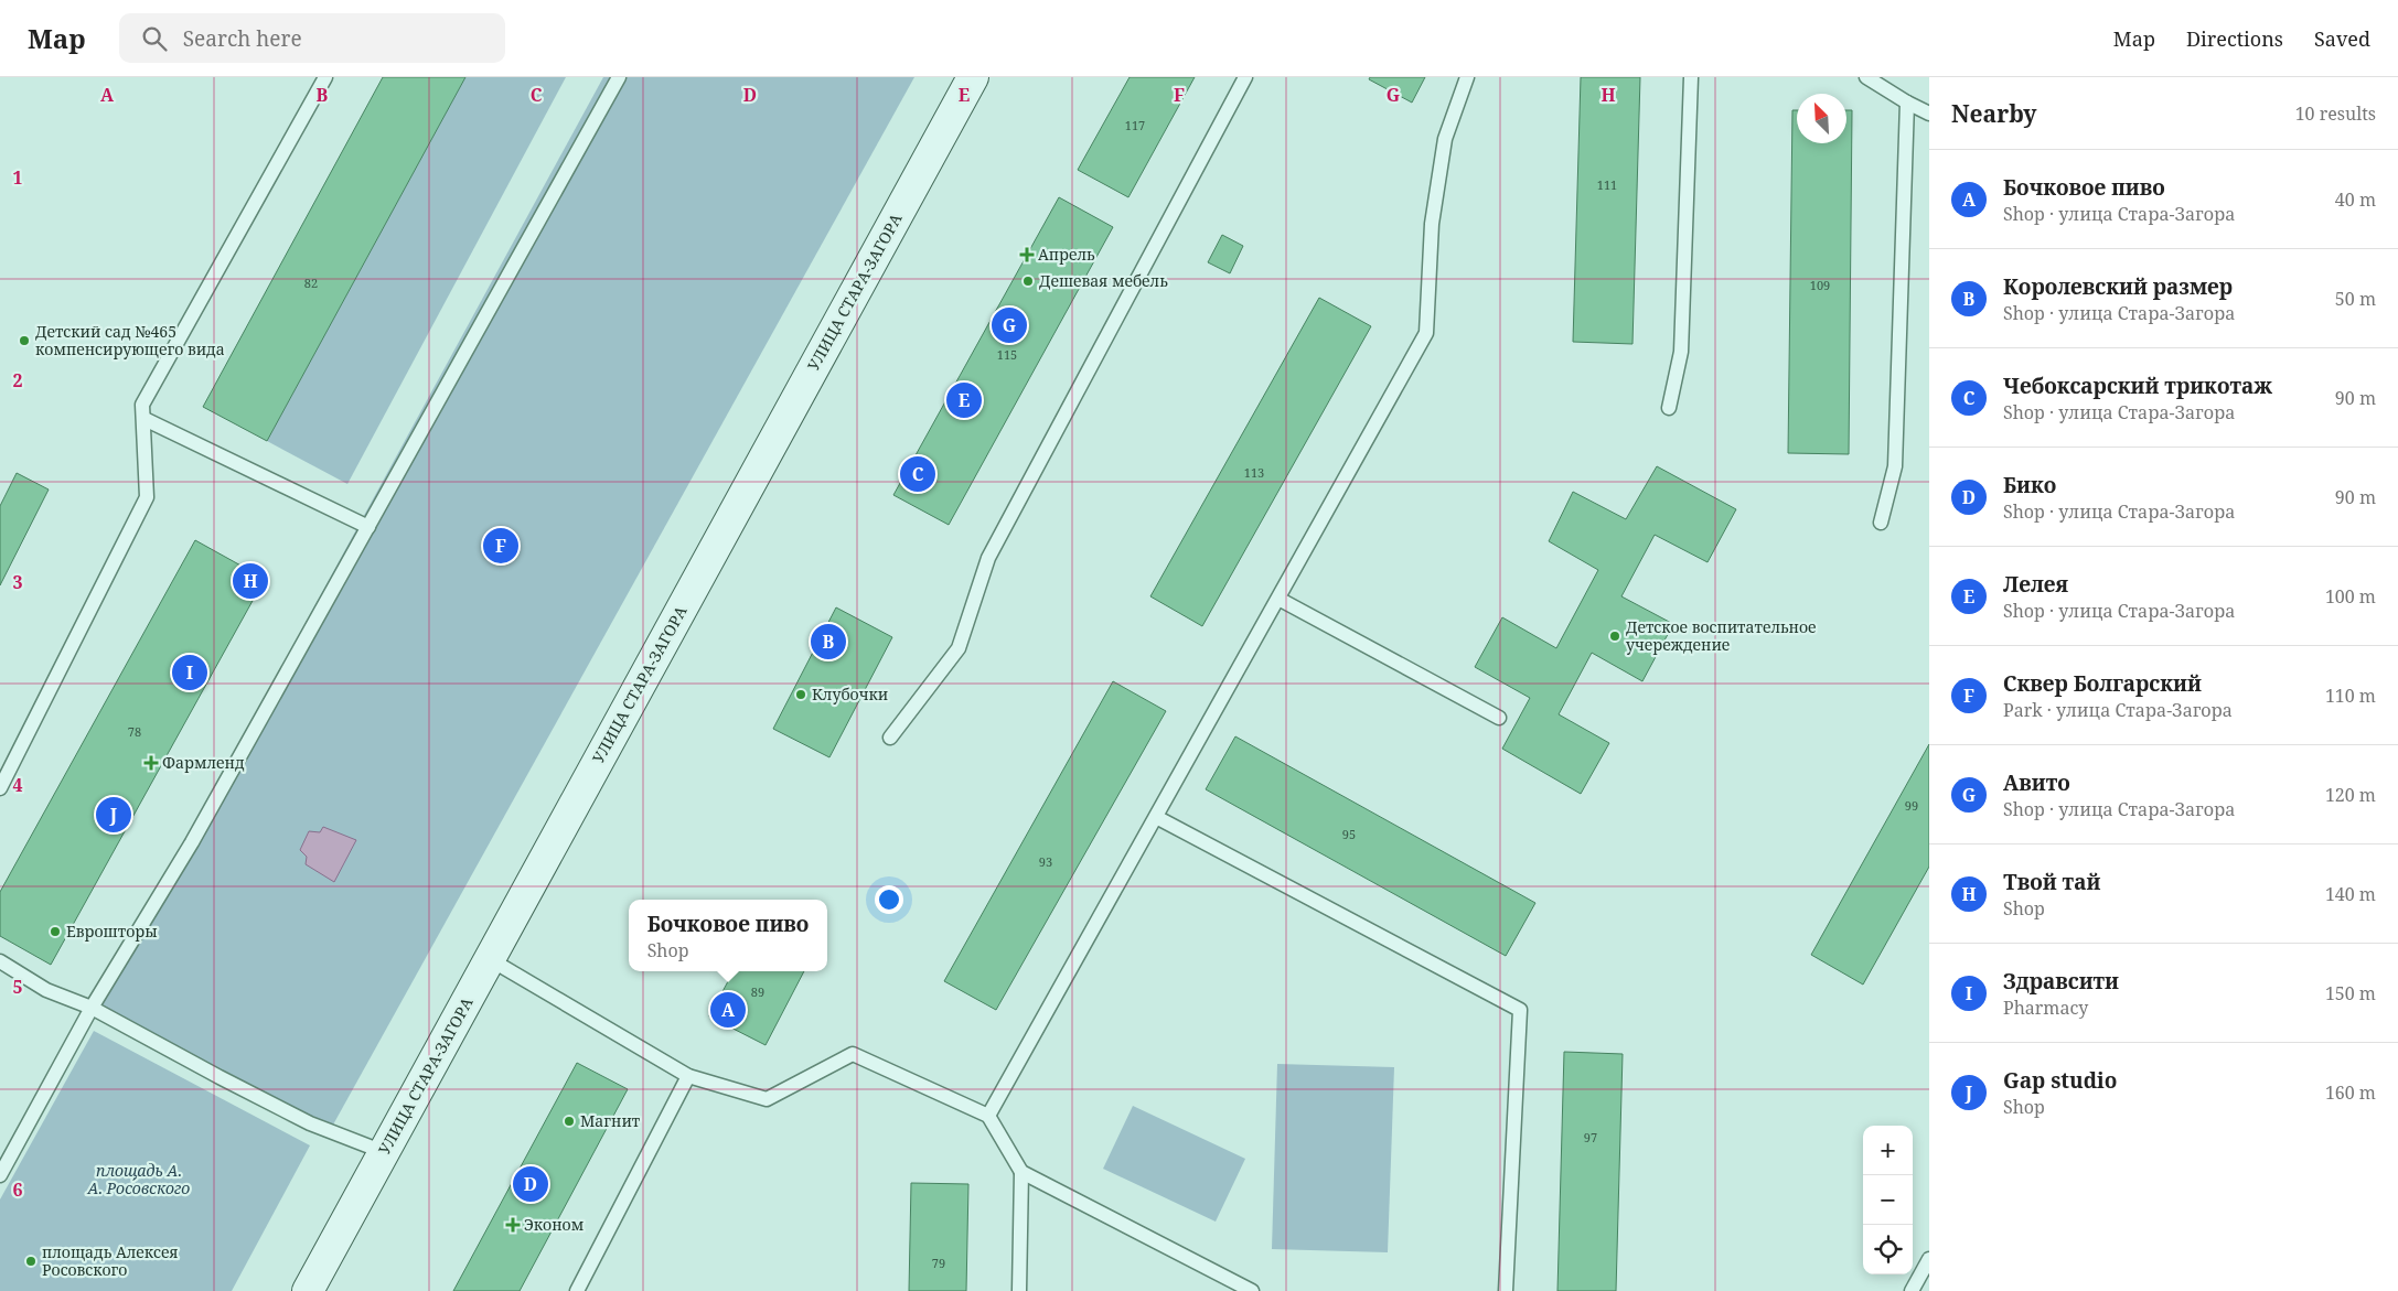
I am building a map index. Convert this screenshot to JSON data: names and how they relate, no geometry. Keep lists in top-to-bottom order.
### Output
{
  "streets": {
    "main road": ["УЛИЦА СТАРА-ЗАГОРА"]
  },
  "parks": ["площадь А. А. Росовского"],
  "places": {
    "health": ["Апрель", "Фармленд", "Эконом"],
    "other": [
      "Дешевая мебель",
      "Детский сад №465 компенсирующего вида",
      "Детское воспитательное учереждение",
      "Клубочки",
      "Еврошторы",
      "Магнит",
      "площадь Алексея Росовского"
    ]
  },
  "house_numbers": [
    "117",
    "111",
    "82",
    "109",
    "115",
    "113",
    "78",
    "99",
    "95",
    "93",
    "89",
    "97",
    "79"
  ],
  "north": "top left",
  "page": {
    "header": "Map",
    "search": "Search here",
    "nav": ["Map", "Directions", "Saved"],
    "heading": ["Nearby", "10 results"],
    "list": [
      {
        "mark": "A",
        "name": "Бочковое пиво",
        "note": "Shop · улица Стара-Загора",
        "value": "40 m"
      },
      {
        "mark": "B",
        "name": "Королевский размер",
        "note": "Shop · улица Стара-Загора",
        "value": "50 m"
      },
      {
        "mark": "C",
        "name": "Чебоксарский трикотаж",
        "note": "Shop · улица Стара-Загора",
        "value": "90 m"
      },
      {
        "mark": "D",
        "name": "Бико",
        "note": "Shop · улица Стара-Загора",
        "value": "90 m"
      },
      {
        "mark": "E",
        "name": "Лелея",
        "note": "Shop · улица Стара-Загора",
        "value": "100 m"
      },
      {
        "mark": "F",
        "name": "Сквер Болгарский",
        "note": "Park · улица Стара-Загора",
        "value": "110 m"
      },
      {
        "mark": "G",
        "name": "Авито",
        "note": "Shop · улица Стара-Загора",
        "value": "120 m"
      },
      {
        "mark": "H",
        "name": "Твой тай",
        "note": "Shop",
        "value": "140 m"
      },
      {
        "mark": "I",
        "name": "Здравсити",
        "note": "Pharmacy",
        "value": "150 m"
      },
      {
        "mark": "J",
        "name": "Gap studio",
        "note": "Shop",
        "value": "160 m"
      }
    ],
    "pins": [
      "G",
      "E",
      "C",
      "F",
      "H",
      "B",
      "I",
      "J",
      "A",
      "D"
    ],
    "popup": ["Бочковое пиво", "Shop"],
    "map_buttons": ["+", "−"]
  },
  "grid": {
    "columns": [
      "A",
      "B",
      "C",
      "D",
      "E",
      "F",
      "G",
      "H"
    ],
    "rows": [
      "1",
      "2",
      "3",
      "4",
      "5",
      "6"
    ]
  }
}
